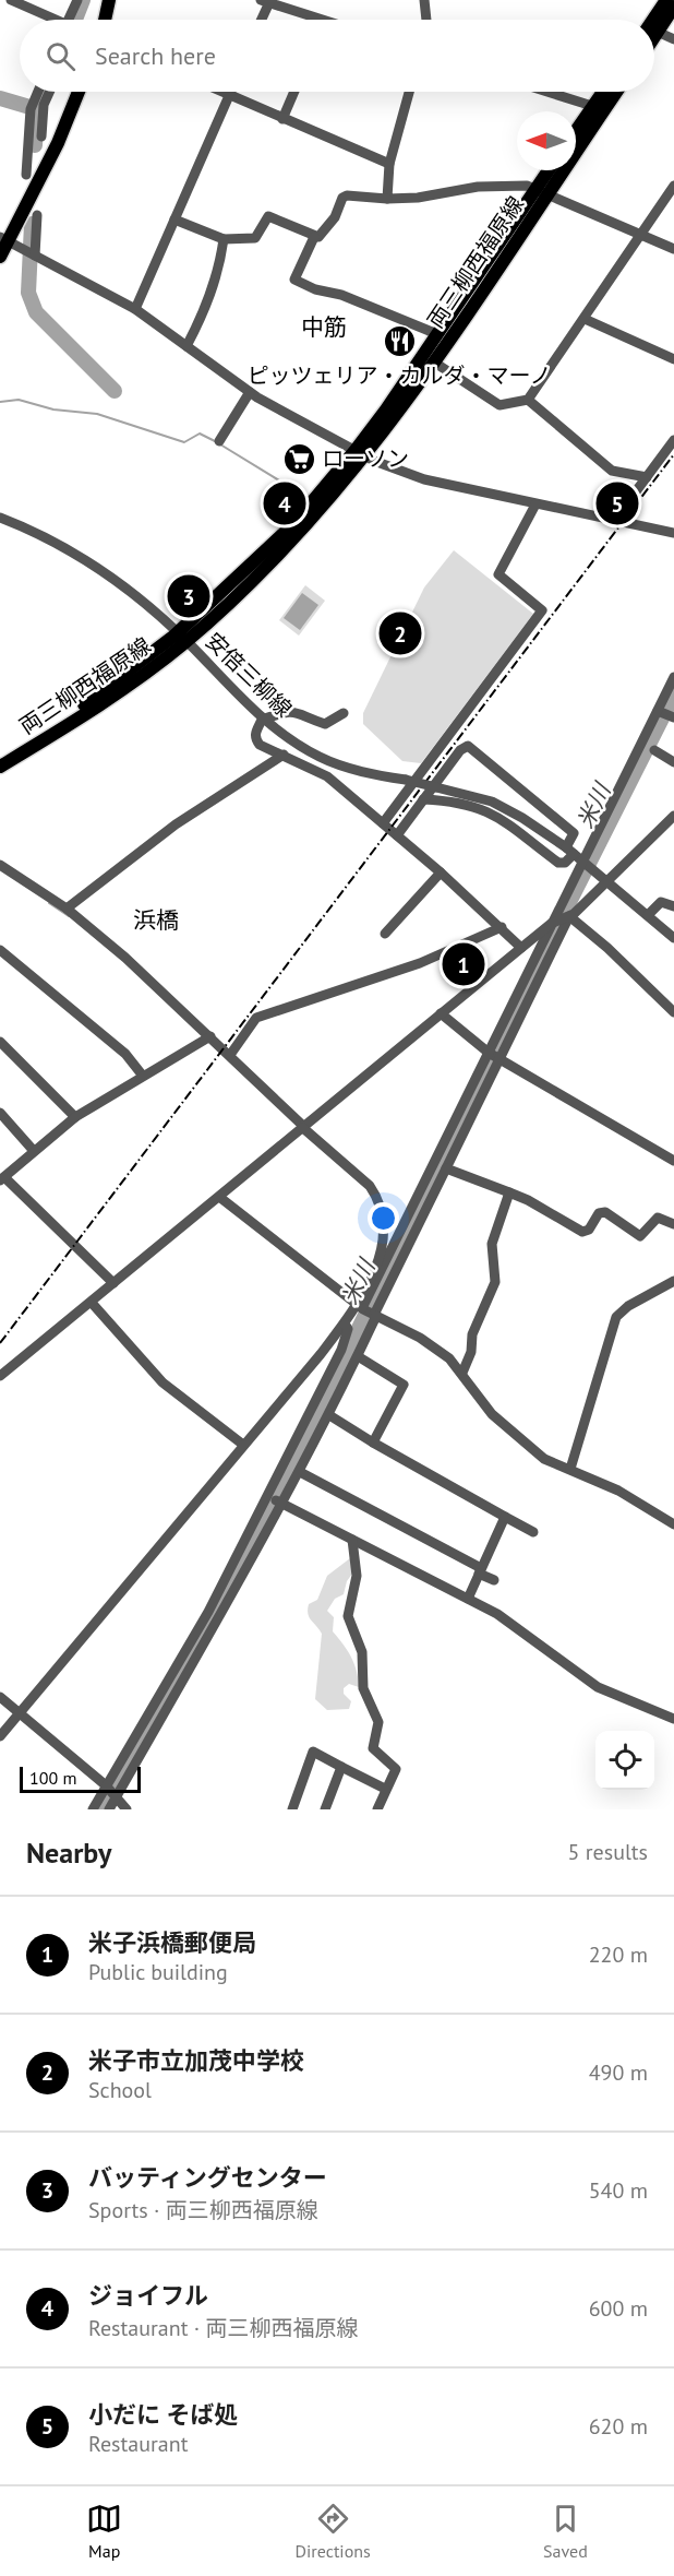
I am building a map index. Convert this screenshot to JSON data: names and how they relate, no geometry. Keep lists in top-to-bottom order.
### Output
{
  "streets": {
    "main road": ["両三柳西福原線"],
    "street": ["安倍三柳線"]
  },
  "crossings": [
    ["両三柳西福原線", "安倍三柳線"]
  ],
  "districts": ["中筋", "浜橋"],
  "water": ["米川"],
  "places": {
    "restaurant": ["ピッツェリア・カルダ・マーノ"],
    "supermarket": ["ローソン"]
  },
  "scale_bar": "100 m",
  "north": "left",
  "page": {
    "search": "Search here",
    "pins": [
      "4",
      "5",
      "3",
      "2",
      "1"
    ],
    "scale": "100 m",
    "heading": ["Nearby", "5 results"],
    "list": [
      {
        "mark": "1",
        "name": "米子浜橋郵便局",
        "note": "Public building",
        "value": "220 m"
      },
      {
        "mark": "2",
        "name": "米子市立加茂中学校",
        "note": "School",
        "value": "490 m"
      },
      {
        "mark": "3",
        "name": "バッティングセンター",
        "note": "Sports · 両三柳西福原線",
        "value": "540 m"
      },
      {
        "mark": "4",
        "name": "ジョイフル",
        "note": "Restaurant · 両三柳西福原線",
        "value": "600 m"
      },
      {
        "mark": "5",
        "name": "小だに そば処",
        "note": "Restaurant",
        "value": "620 m"
      }
    ],
    "nav": ["Map", "Directions", "Saved"]
  }
}
